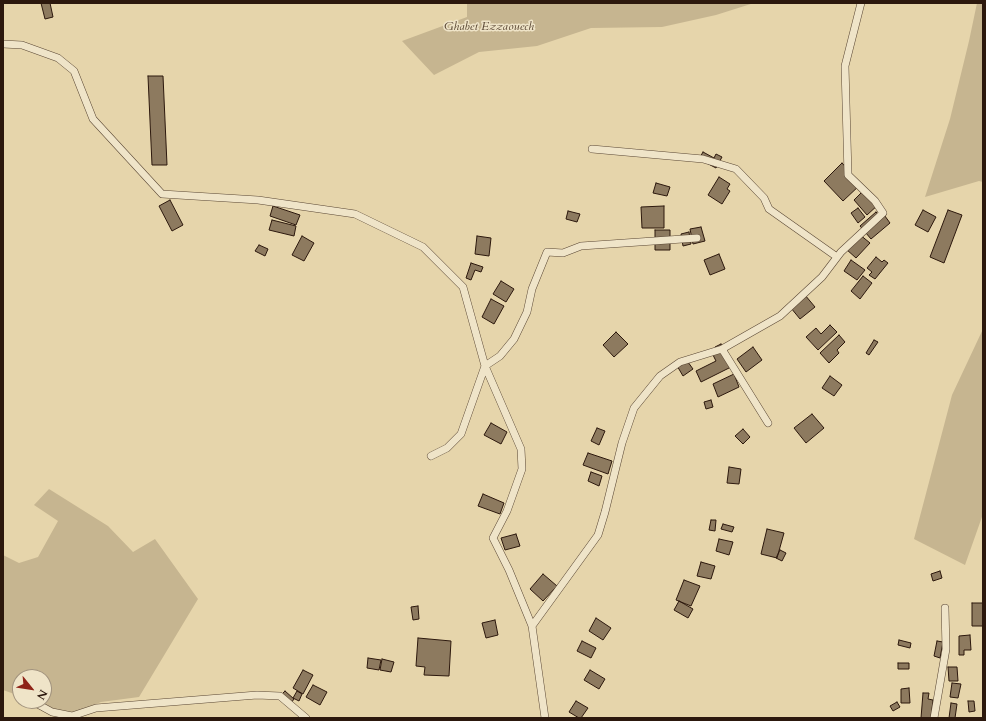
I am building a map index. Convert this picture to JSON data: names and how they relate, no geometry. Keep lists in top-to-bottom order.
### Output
{
  "parks": ["Ghabet Ezzaouech"],
  "north": "bottom right"
}
